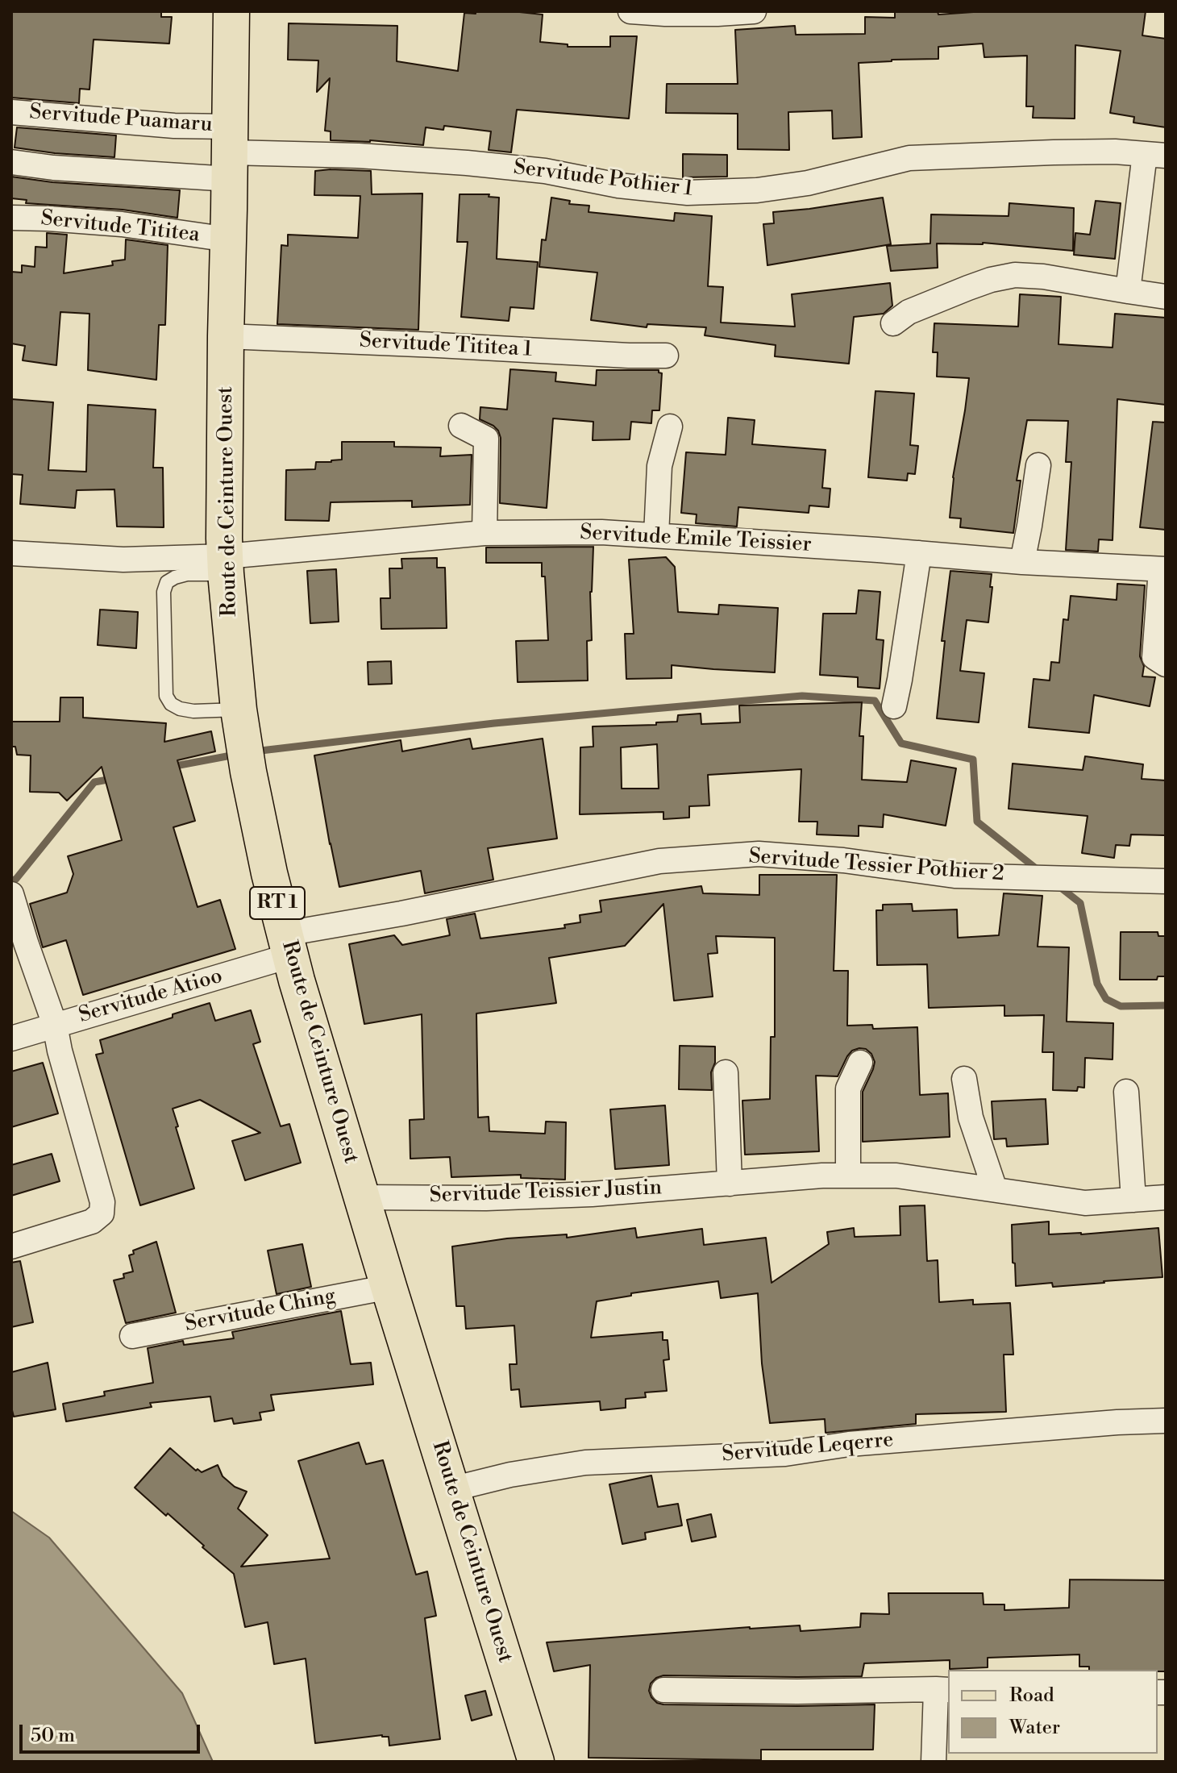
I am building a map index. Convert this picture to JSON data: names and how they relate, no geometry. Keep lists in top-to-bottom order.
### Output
{
  "streets": {
    "main road": ["Route de Ceinture Ouest", "RT 1"],
    "street": [
      "Servitude Puamaru",
      "Servitude Pothier 1",
      "Servitude Tititea",
      "Servitude Tititea 1",
      "Servitude Emile Teissier",
      "Servitude Tessier Pothier 2",
      "Servitude Atioo",
      "Servitude Teissier Justin",
      "Servitude Ching",
      "Servitude Leqerre"
    ]
  },
  "crossings": [
    ["Servitude Puamaru", "Servitude Pothier 1"],
    ["Servitude Puamaru", "Route de Ceinture Ouest"],
    ["Servitude Pothier 1", "Route de Ceinture Ouest"],
    ["Servitude Tititea", "Route de Ceinture Ouest"],
    ["Servitude Tititea 1", "Route de Ceinture Ouest"],
    ["Route de Ceinture Ouest", "Servitude Emile Teissier"],
    ["Route de Ceinture Ouest", "Servitude Tessier Pothier 2"],
    ["Route de Ceinture Ouest", "Servitude Atioo"],
    ["Route de Ceinture Ouest", "Servitude Teissier Justin"],
    ["Route de Ceinture Ouest", "Servitude Ching"],
    ["Route de Ceinture Ouest", "Servitude Leqerre"],
    ["Servitude Tessier Pothier 2", "Servitude Atioo"]
  ],
  "legend": ["Road", "Water"],
  "scale_bar": "50 m"
}
